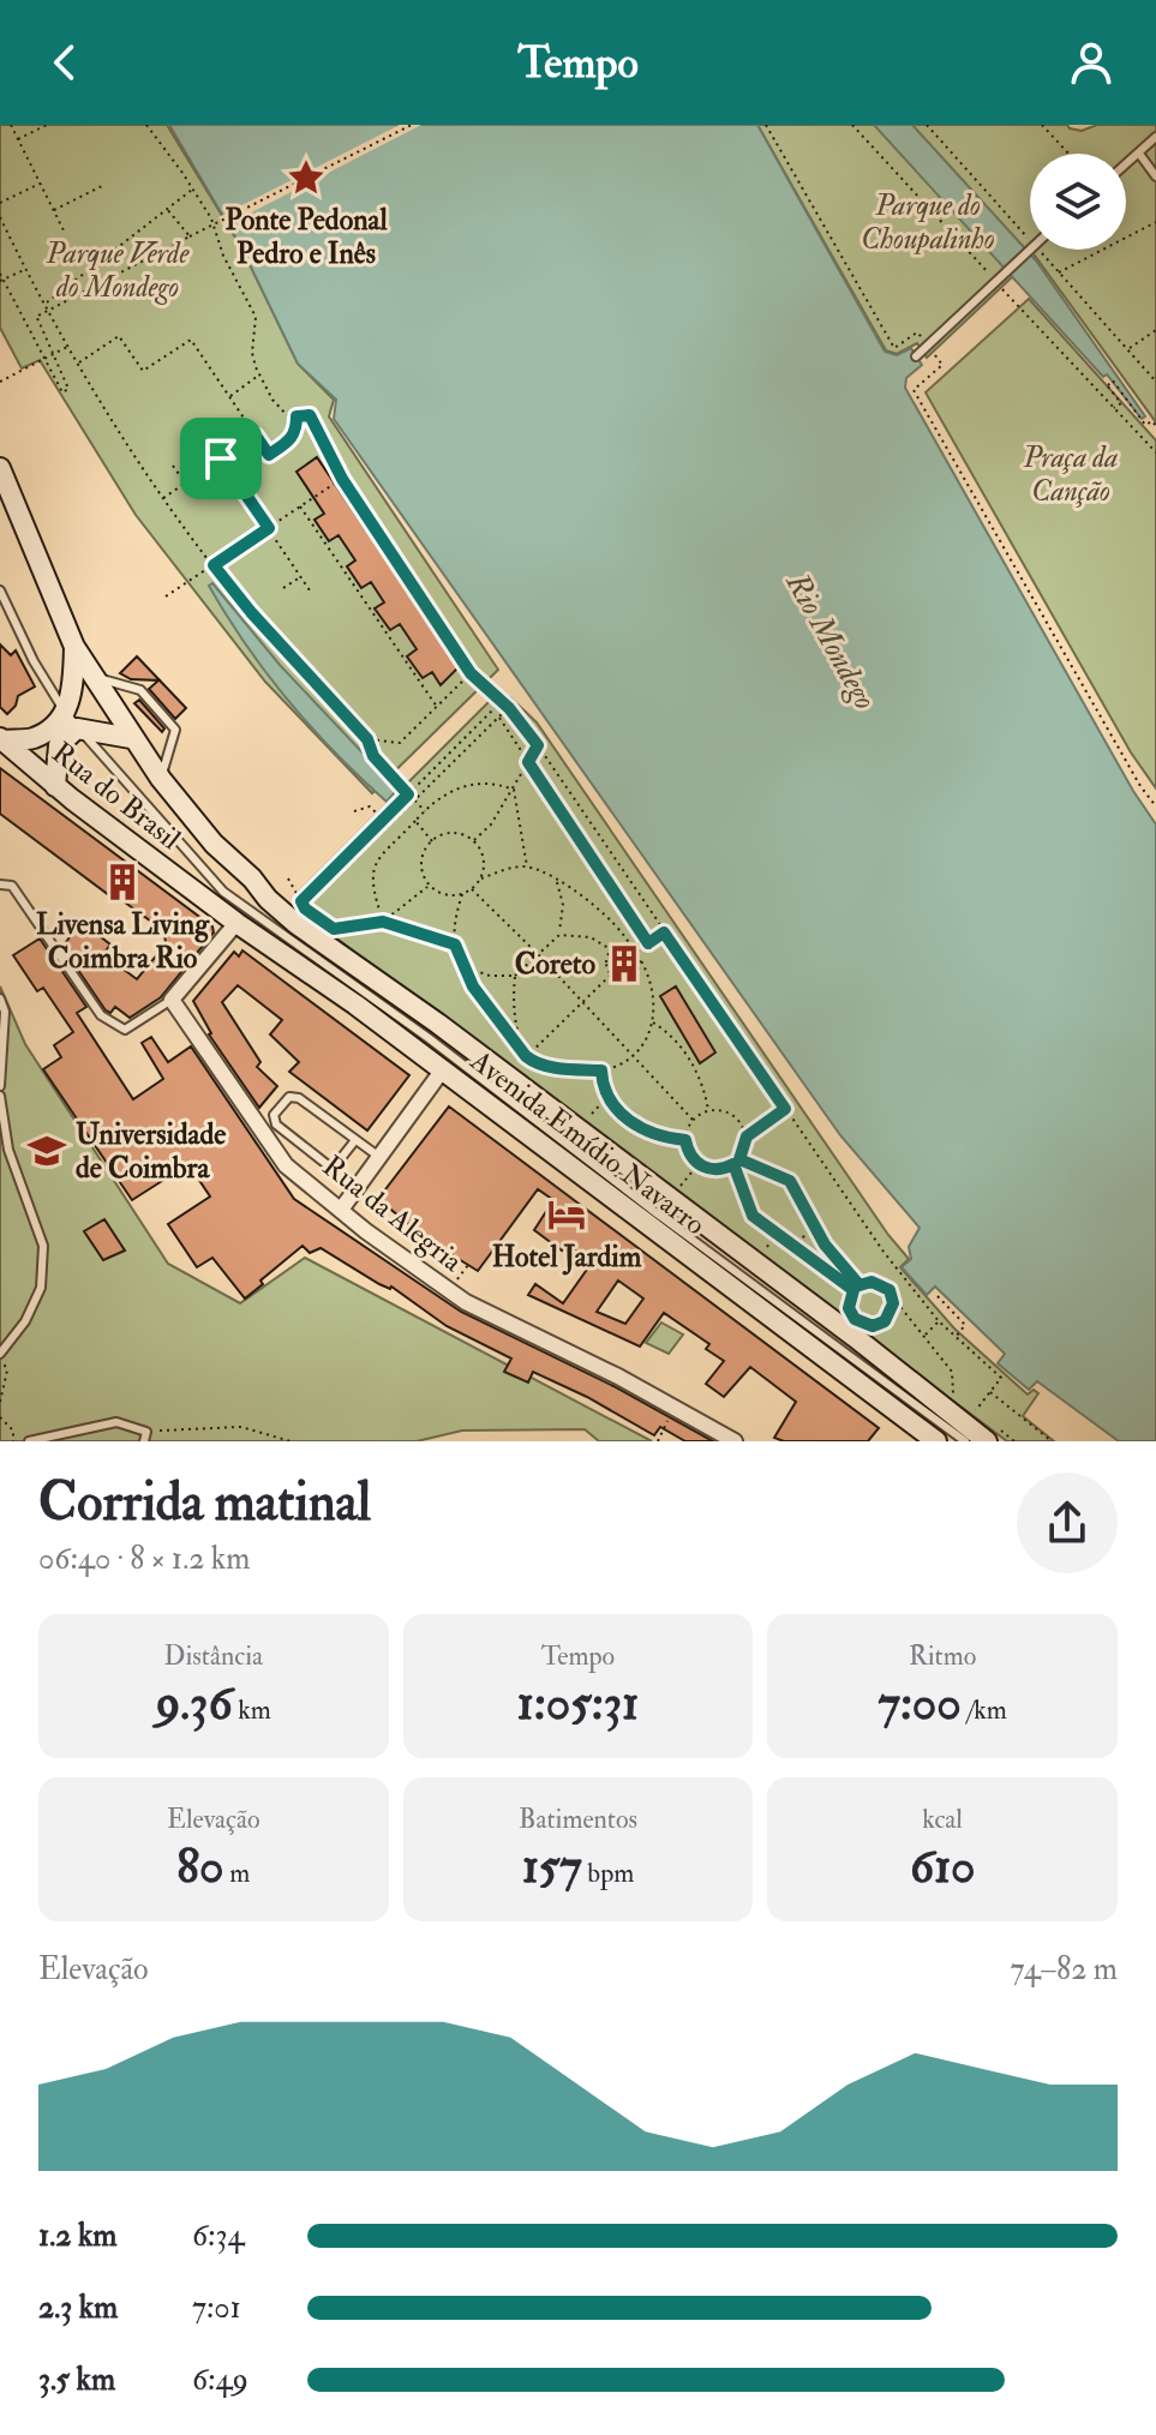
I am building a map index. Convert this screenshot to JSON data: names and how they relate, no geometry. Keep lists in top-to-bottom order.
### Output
{
  "streets": {
    "main road": ["Rua do Brasil", "Avenida Emídio Navarro"],
    "street": ["Rua da Alegria"]
  },
  "crossings": [
    ["Rua do Brasil", "Avenida Emídio Navarro"]
  ],
  "water": ["Rio Mondego"],
  "parks": ["Parque do Choupalinho", "Parque Verde do Mondego", "Praça da Canção"],
  "places": {
    "place": ["Ponte Pedonal Pedro e Inês"],
    "building": ["Livensa Living Coimbra Rio", "Coreto"],
    "school or university": ["Universidade de Coimbra"],
    "hotel": ["Hotel Jardim"]
  },
  "page": {
    "header": "Tempo",
    "heading": ["Corrida matinal", "06:40 · 8 × 1.2 km"],
    "stats": [
      ["Distância", "9.36 km"],
      ["Tempo", "1:05:31"],
      ["Ritmo", "7:00 /km"],
      ["Elevação", "80 m"],
      ["Batimentos", "157 bpm"],
      ["kcal", "610"]
    ],
    "chart": ["Elevação", "74–82 m"],
    "list": [
      {
        "name": "1.2 km",
        "note": "6:34"
      },
      {
        "name": "2.3 km",
        "note": "7:01"
      },
      {
        "name": "3.5 km",
        "note": "6:49"
      }
    ]
  }
}
